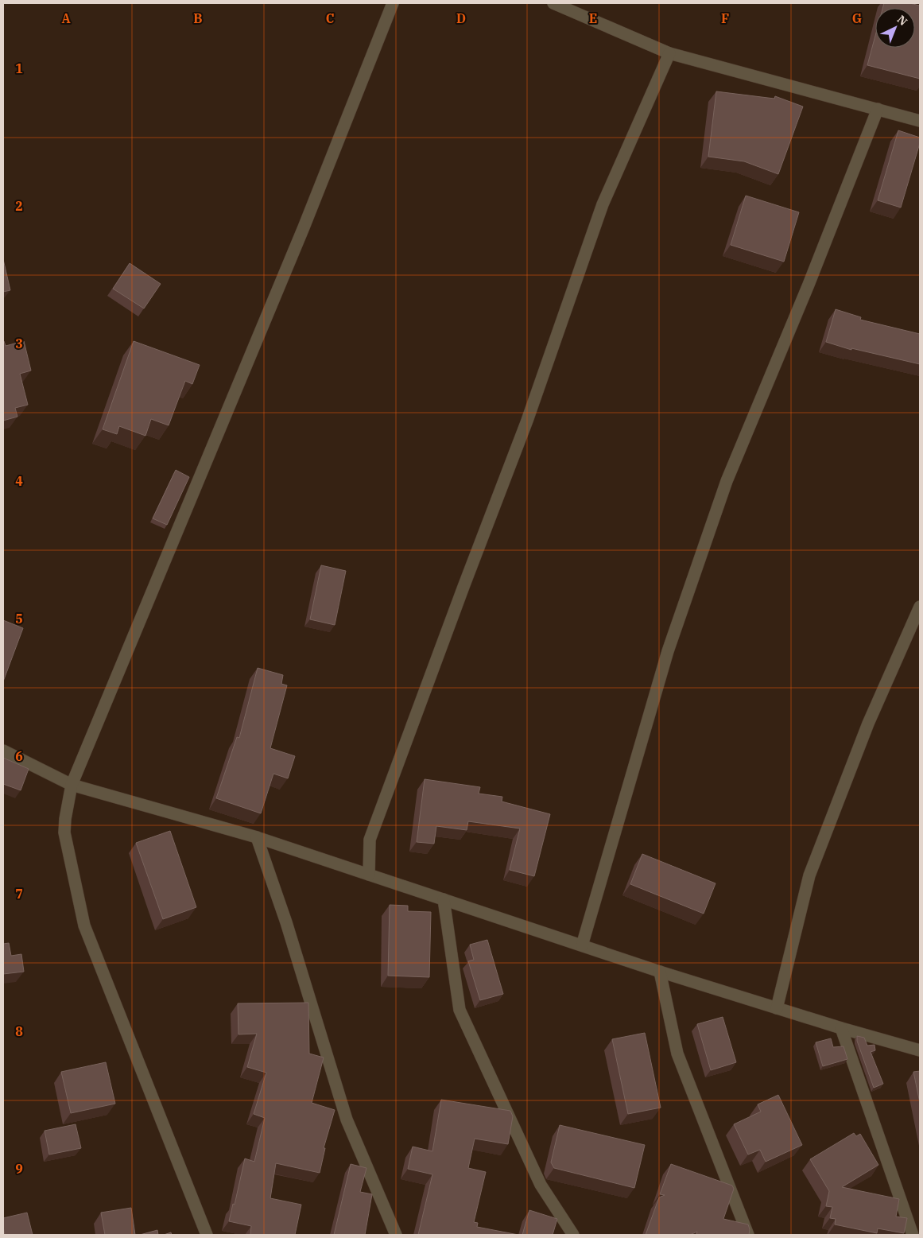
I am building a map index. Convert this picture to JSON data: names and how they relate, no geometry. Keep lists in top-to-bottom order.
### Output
{
  "north": "top right",
  "grid": {
    "columns": [
      "A",
      "B",
      "C",
      "D",
      "E",
      "F",
      "G"
    ],
    "rows": [
      "1",
      "2",
      "3",
      "4",
      "5",
      "6",
      "7",
      "8",
      "9"
    ]
  }
}
